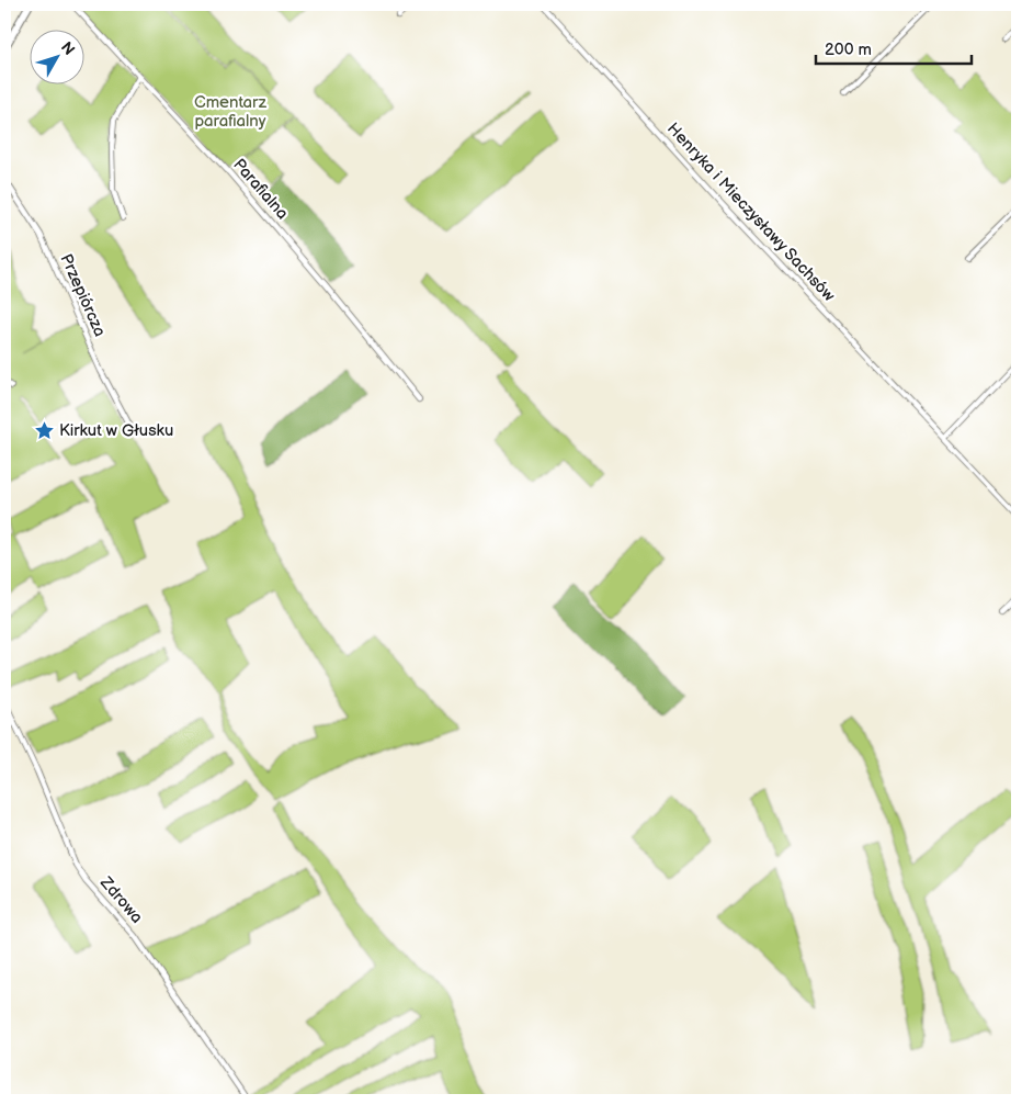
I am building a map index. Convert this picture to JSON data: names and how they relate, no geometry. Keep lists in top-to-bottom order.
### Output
{
  "streets": {
    "street": [
      "Parafialna",
      "Henryka i Mieczysławy Sachsów",
      "Przepiórcza",
      "Zdrowa"
    ]
  },
  "parks": ["Cmentarz parafialny"],
  "places": {
    "place": ["Kirkut w Głusku"]
  },
  "scale_bar": "200 m",
  "north": "top right"
}
